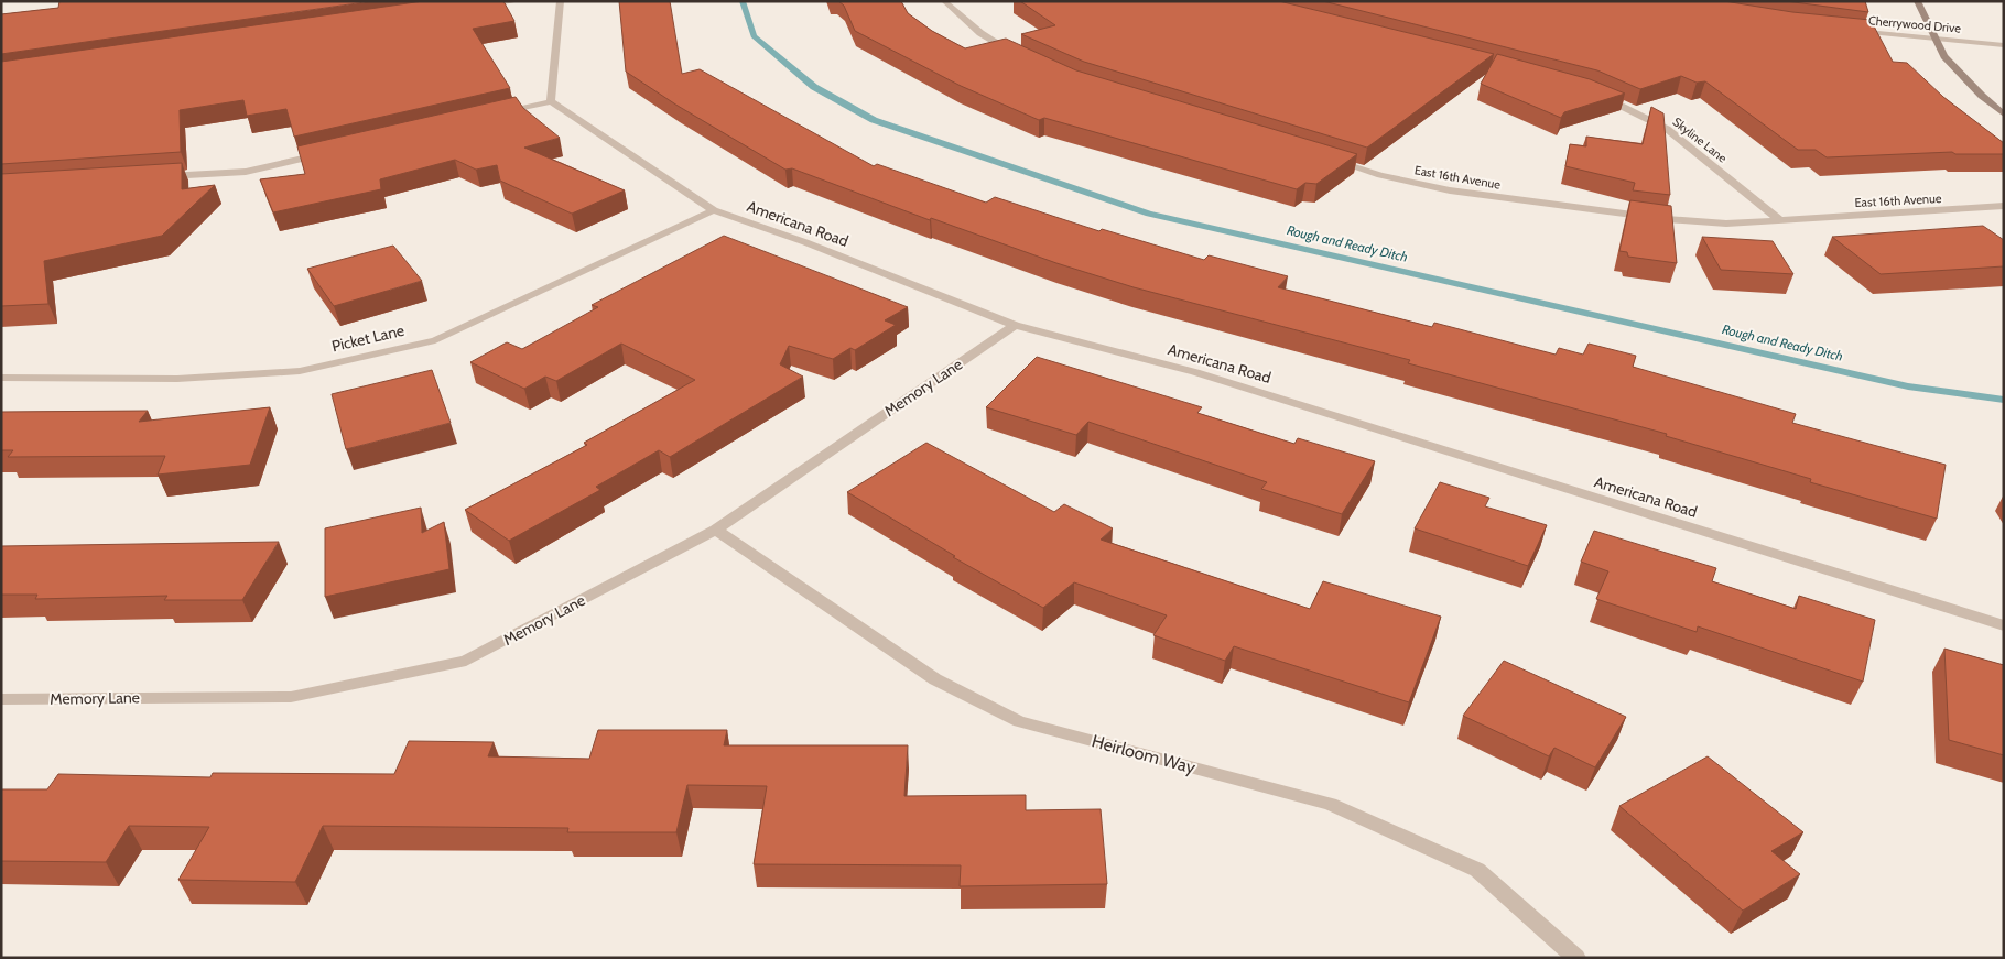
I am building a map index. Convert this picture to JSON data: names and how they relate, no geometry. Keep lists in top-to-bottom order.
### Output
{
  "streets": {
    "street": [
      "Cherrywood Drive",
      "Skyline Lane",
      "East 16th Avenue",
      "Americana Road",
      "Picket Lane",
      "Memory Lane",
      "Heirloom Way"
    ]
  },
  "crossings": [
    ["Skyline Lane", "East 16th Avenue"],
    ["Americana Road", "Picket Lane"],
    ["Americana Road", "Memory Lane"],
    ["Memory Lane", "Heirloom Way"]
  ],
  "water": ["Rough and Ready Ditch"]
}
